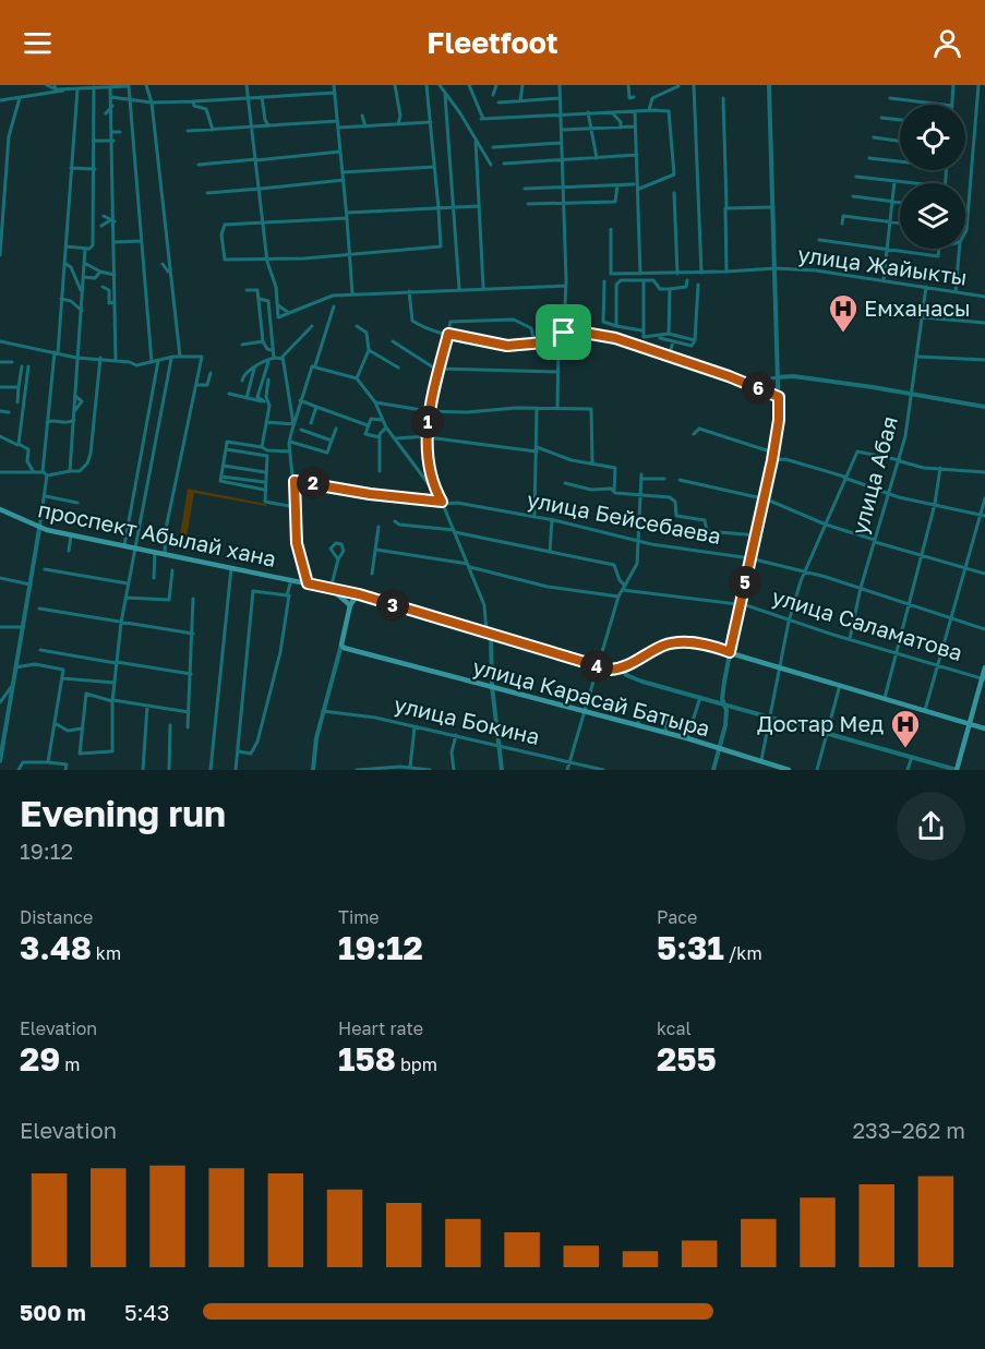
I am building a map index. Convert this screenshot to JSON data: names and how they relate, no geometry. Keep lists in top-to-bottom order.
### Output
{
  "streets": {
    "main road": ["проспект Абылай хана", "улица Карасай Батыра"],
    "street": [
      "улица Жайыкты",
      "улица Абая",
      "улица Бейсебаева",
      "улица Саламатова",
      "улица Бокина"
    ]
  },
  "crossings": [
    ["улица Жайыкты", "улица Абая"],
    ["улица Абая", "улица Бейсебаева"],
    ["улица Абая", "улица Саламатова"]
  ],
  "places": {
    "hospital": ["Емханасы", "Достар Мед"]
  },
  "page": {
    "header": "Fleetfoot",
    "pins": [
      "6",
      "1",
      "2",
      "5",
      "3",
      "4"
    ],
    "heading": ["Evening run", "19:12"],
    "stats": [
      ["Distance", "3.48 km"],
      ["Time", "19:12"],
      ["Pace", "5:31 /km"],
      ["Elevation", "29 m"],
      ["Heart rate", "158 bpm"],
      ["kcal", "255"]
    ],
    "chart": ["Elevation", "233–262 m"],
    "list": [
      {
        "name": "500 m",
        "note": "5:43"
      }
    ]
  }
}
